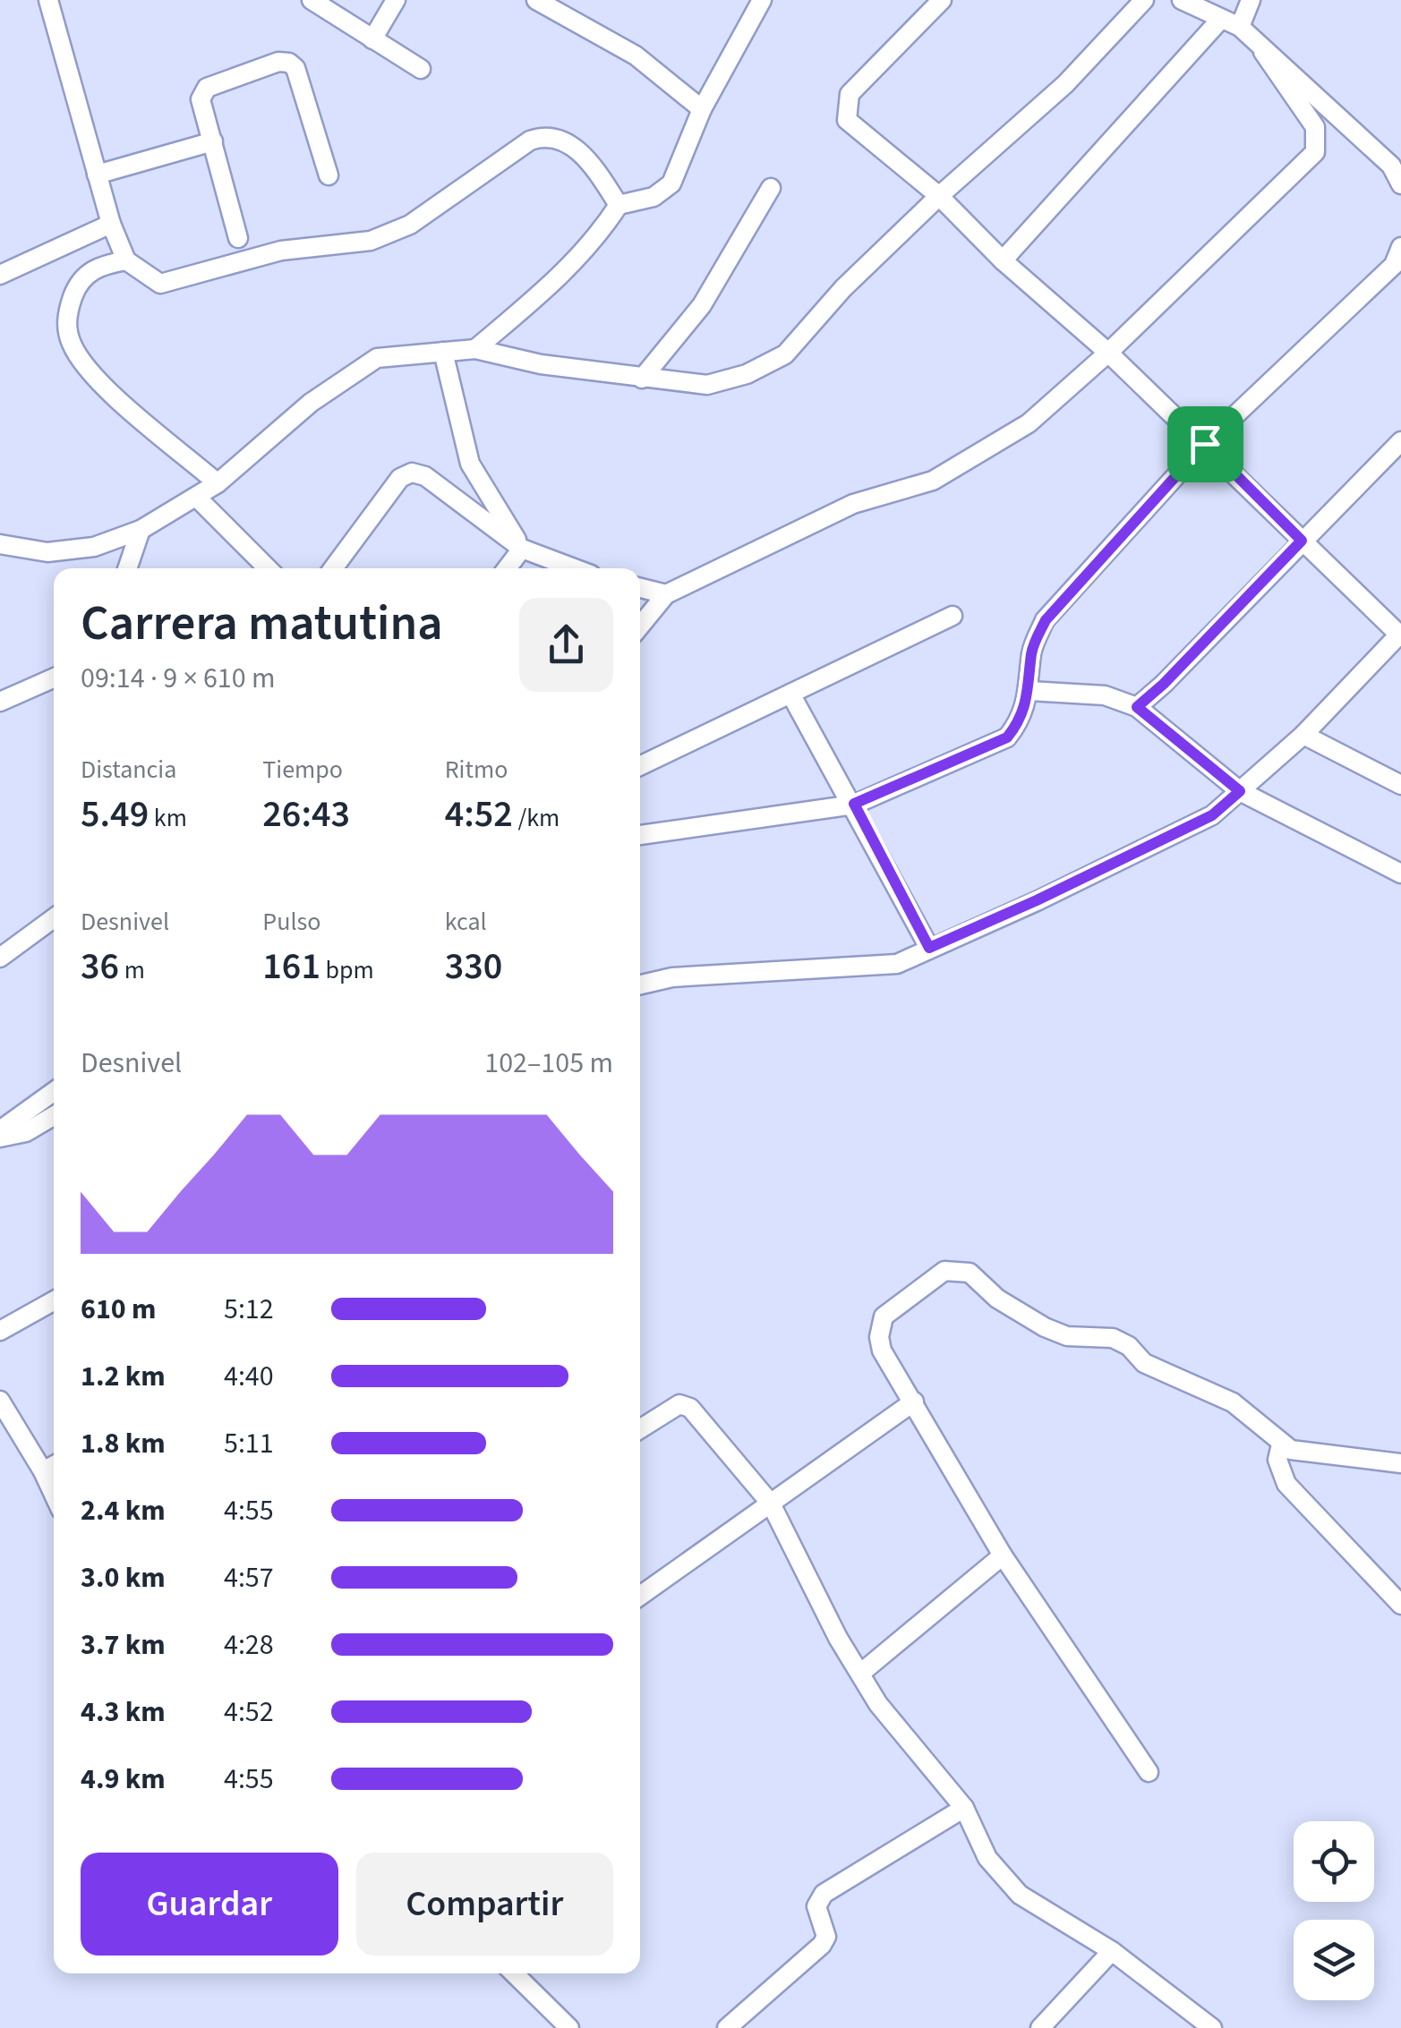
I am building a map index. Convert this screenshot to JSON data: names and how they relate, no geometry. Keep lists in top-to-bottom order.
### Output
{
  "page": {
    "heading": ["Carrera matutina", "09:14 · 9 × 610 m"],
    "stats": [
      ["Distancia", "5.49 km"],
      ["Tiempo", "26:43"],
      ["Ritmo", "4:52 /km"],
      ["Desnivel", "36 m"],
      ["Pulso", "161 bpm"],
      ["kcal", "330"]
    ],
    "chart": ["Desnivel", "102–105 m"],
    "list": [
      {
        "name": "610 m",
        "note": "5:12"
      },
      {
        "name": "1.2 km",
        "note": "4:40"
      },
      {
        "name": "1.8 km",
        "note": "5:11"
      },
      {
        "name": "2.4 km",
        "note": "4:55"
      },
      {
        "name": "3.0 km",
        "note": "4:57"
      },
      {
        "name": "3.7 km",
        "note": "4:28"
      },
      {
        "name": "4.3 km",
        "note": "4:52"
      },
      {
        "name": "4.9 km",
        "note": "4:55"
      }
    ],
    "buttons": ["Guardar", "Compartir"]
  }
}
